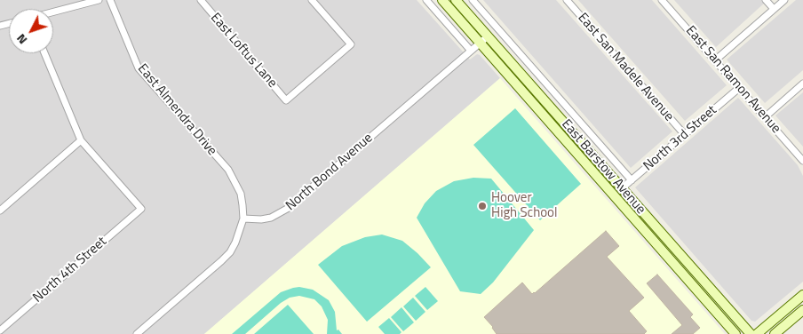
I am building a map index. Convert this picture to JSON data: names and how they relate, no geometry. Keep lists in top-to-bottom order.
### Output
{
  "streets": {
    "main road": ["East Barstow Avenue"],
    "street": [
      "East Loftus Lane",
      "East San Madele Avenue",
      "East San Ramon Avenue",
      "East Almendra Drive",
      "North 3rd Street",
      "North Bond Avenue",
      "North 4th Street"
    ]
  },
  "crossings": [
    ["East San Madele Avenue", "North 3rd Street"],
    ["East San Ramon Avenue", "North 3rd Street"],
    ["East Almendra Drive", "North Bond Avenue"],
    ["North 3rd Street", "East Barstow Avenue"],
    ["East Barstow Avenue", "North Bond Avenue"]
  ],
  "places": ["Hoover High School"],
  "north": "bottom left"
}
